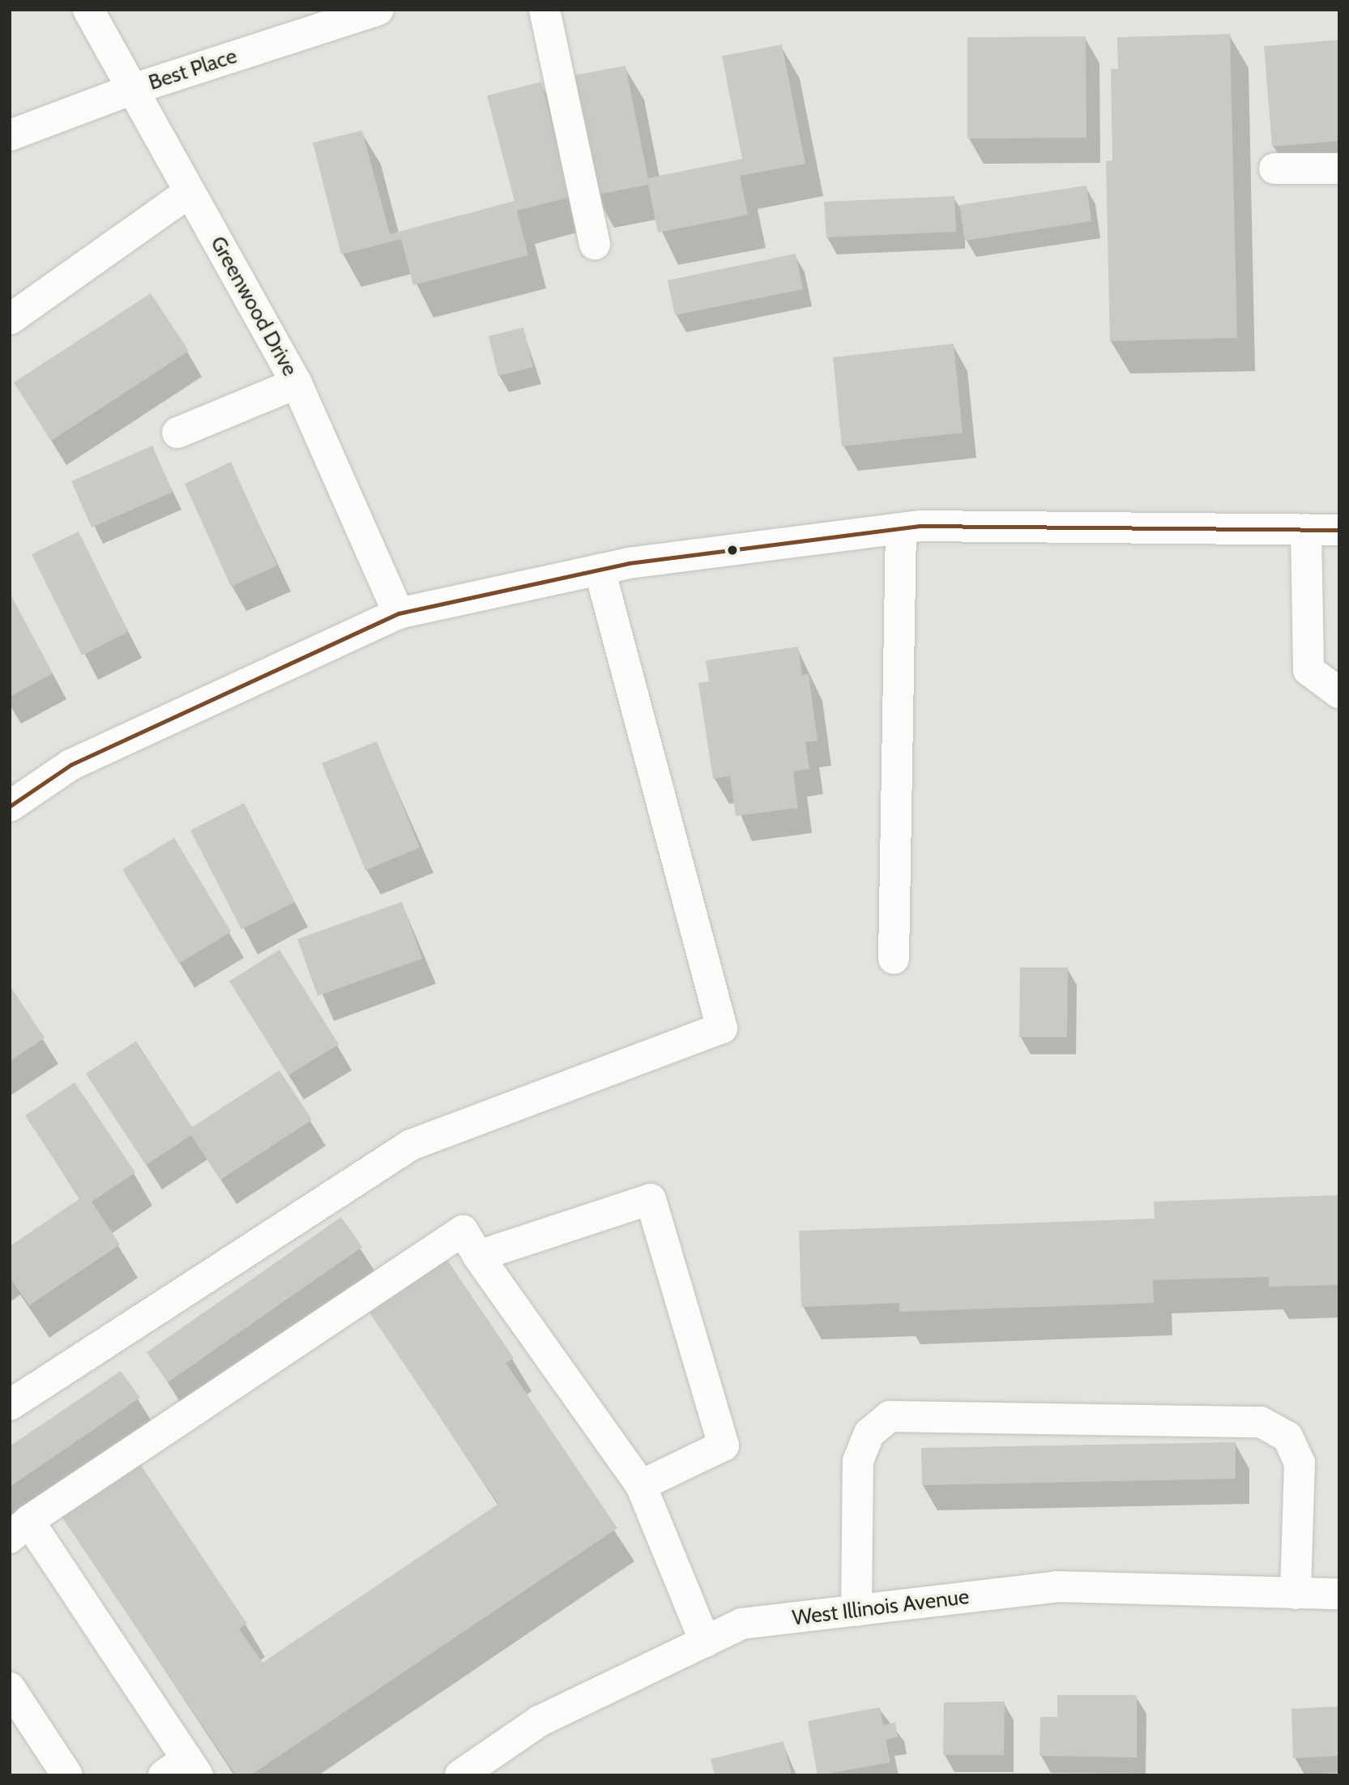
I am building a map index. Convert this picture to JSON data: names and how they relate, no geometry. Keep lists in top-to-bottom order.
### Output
{
  "streets": {
    "street": ["Best Place", "Greenwood Drive", "West Illinois Avenue"]
  },
  "crossings": [
    ["Best Place", "Greenwood Drive"]
  ]
}
